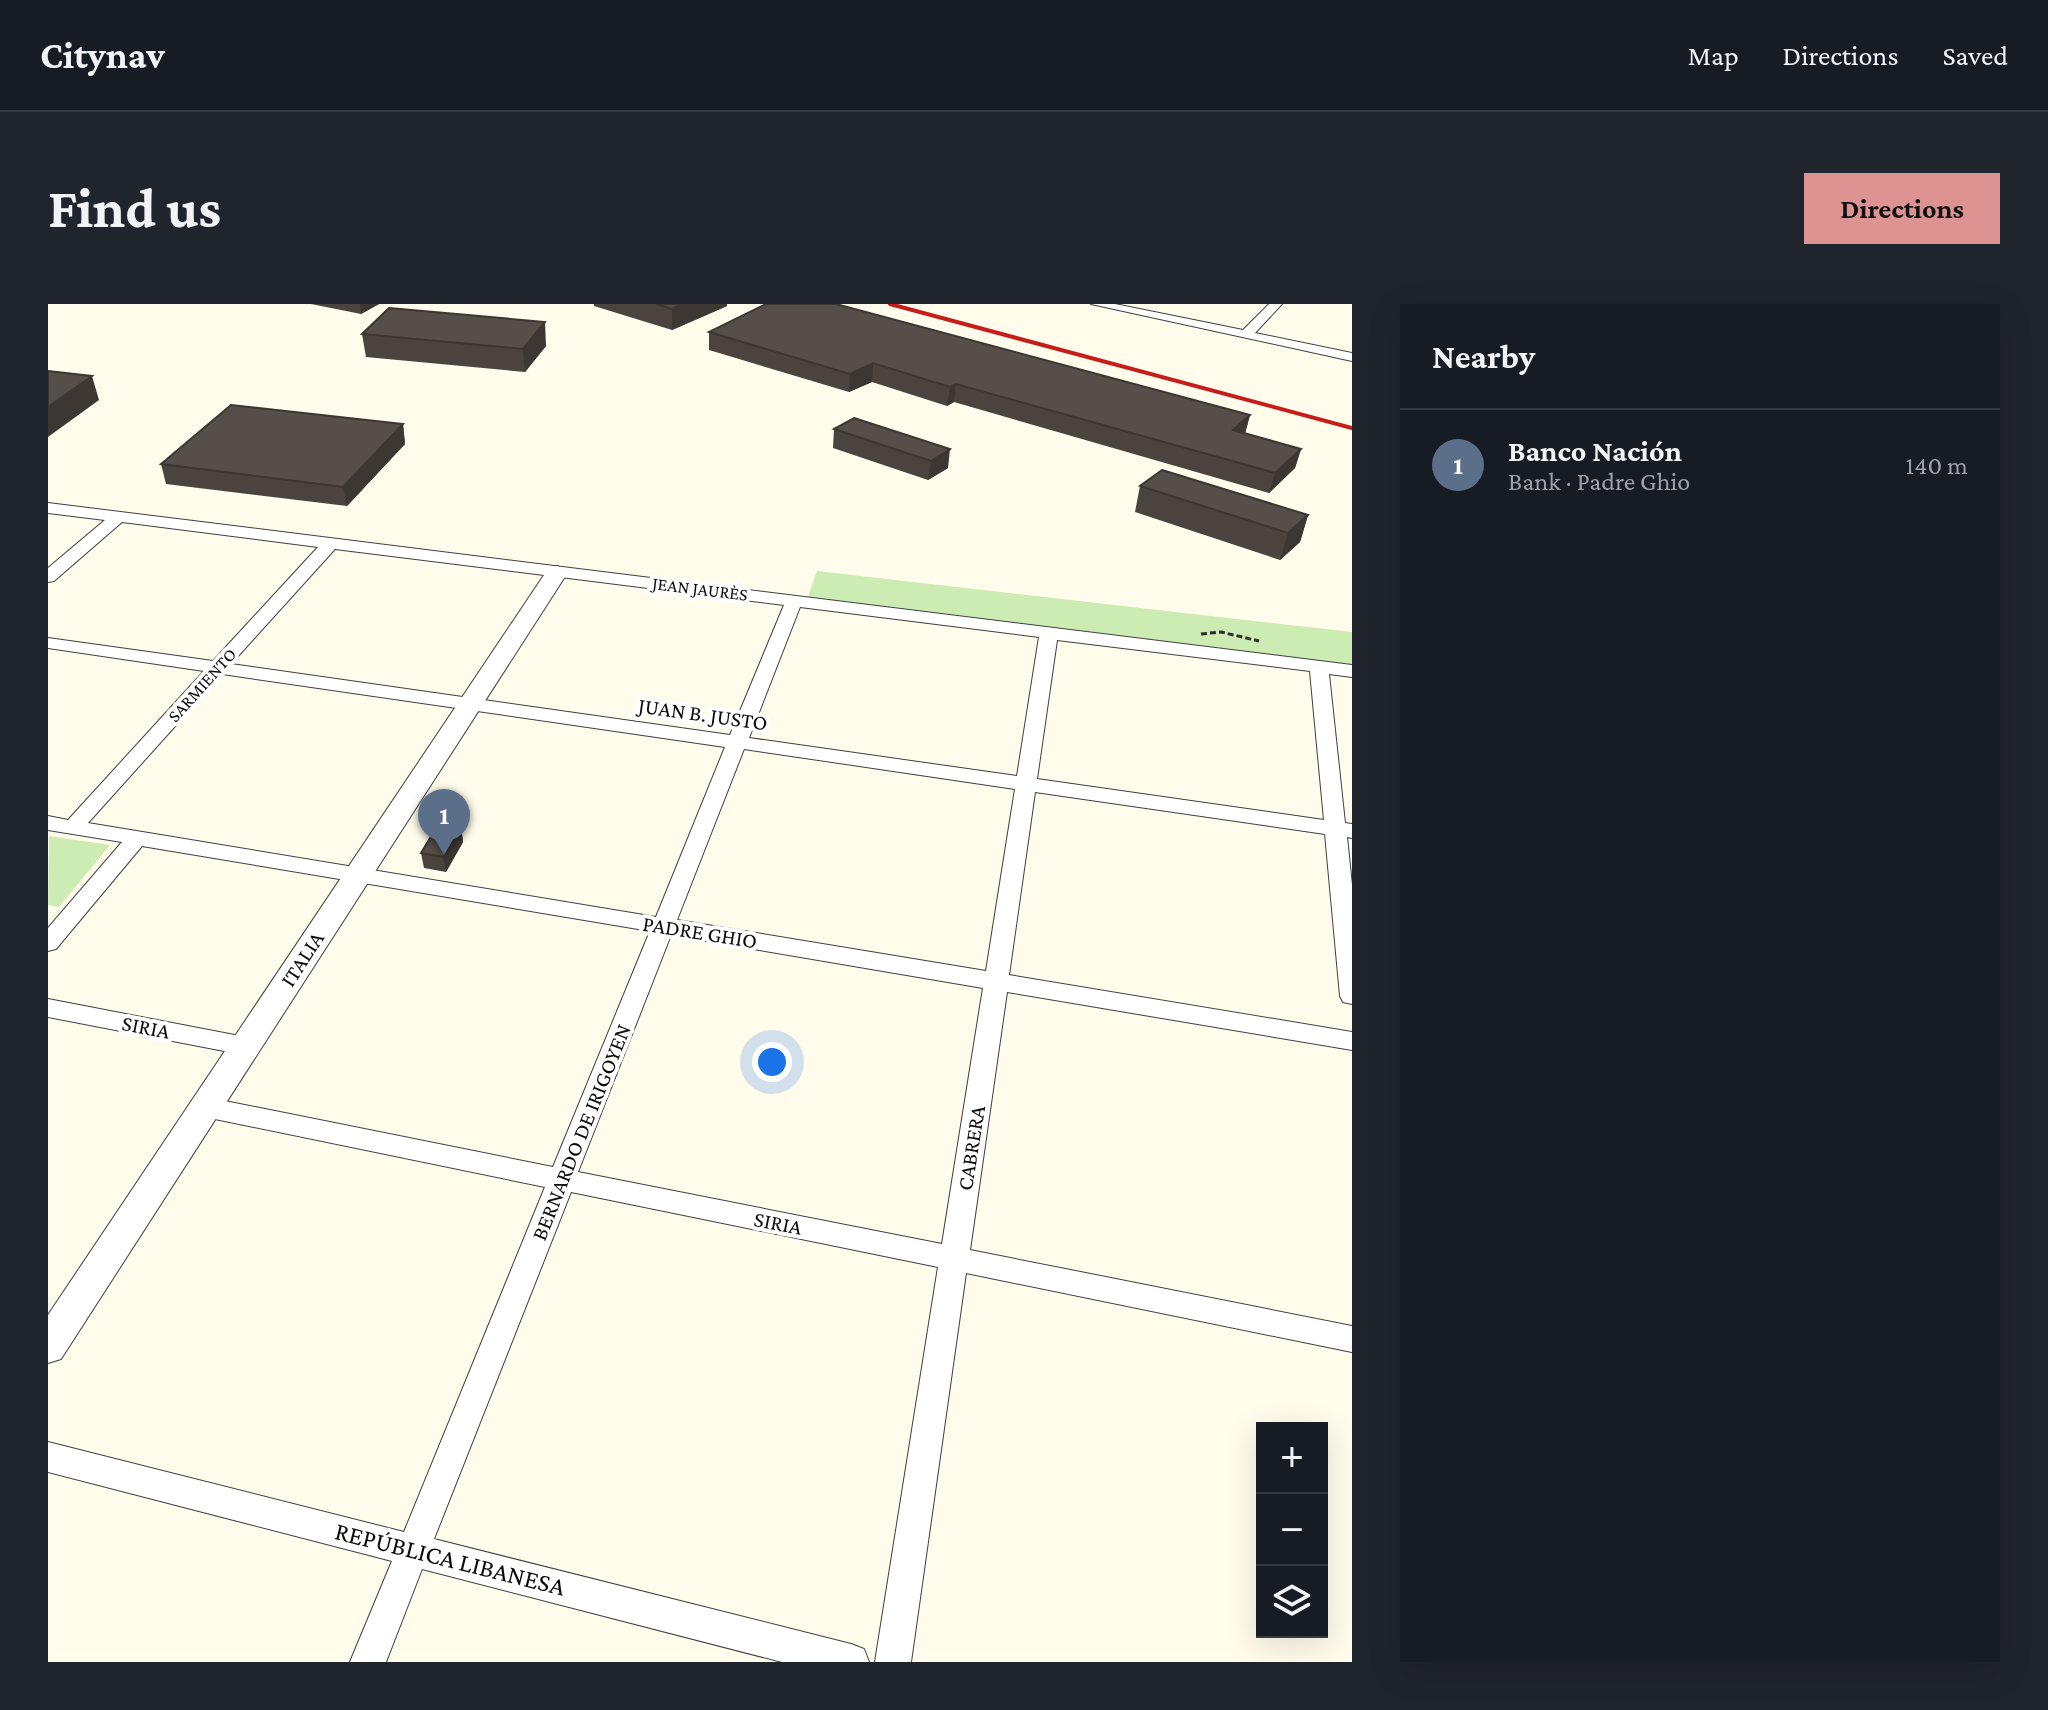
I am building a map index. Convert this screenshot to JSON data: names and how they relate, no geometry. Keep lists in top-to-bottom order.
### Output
{
  "streets": {
    "street": [
      "JEAN JAURÈS",
      "SARMIENTO",
      "JUAN B. JUSTO",
      "PADRE GHIO",
      "ITALIA",
      "SIRIA",
      "BERNARDO DE IRIGOYEN",
      "CABRERA",
      "REPÚBLICA LIBANESA"
    ]
  },
  "crossings": [
    ["JEAN JAURÈS", "SARMIENTO"],
    ["JEAN JAURÈS", "ITALIA"],
    ["JEAN JAURÈS", "BERNARDO DE IRIGOYEN"],
    ["JEAN JAURÈS", "CABRERA"],
    ["SARMIENTO", "JUAN B. JUSTO"],
    ["SARMIENTO", "PADRE GHIO"],
    ["JUAN B. JUSTO", "ITALIA"],
    ["JUAN B. JUSTO", "BERNARDO DE IRIGOYEN"],
    ["JUAN B. JUSTO", "CABRERA"],
    ["PADRE GHIO", "ITALIA"],
    ["PADRE GHIO", "BERNARDO DE IRIGOYEN"],
    ["PADRE GHIO", "CABRERA"],
    ["ITALIA", "SIRIA"],
    ["SIRIA", "BERNARDO DE IRIGOYEN"],
    ["SIRIA", "CABRERA"],
    ["BERNARDO DE IRIGOYEN", "REPÚBLICA LIBANESA"]
  ],
  "page": {
    "header": "Citynav",
    "nav": ["Map", "Directions", "Saved"],
    "buttons": "Directions",
    "title": "Find us",
    "heading": "Nearby",
    "list": [
      {
        "mark": "1",
        "name": "Banco Nación",
        "note": "Bank · Padre Ghio",
        "value": "140 m"
      }
    ],
    "pins": "1",
    "map_buttons": ["+", "−"]
  }
}
